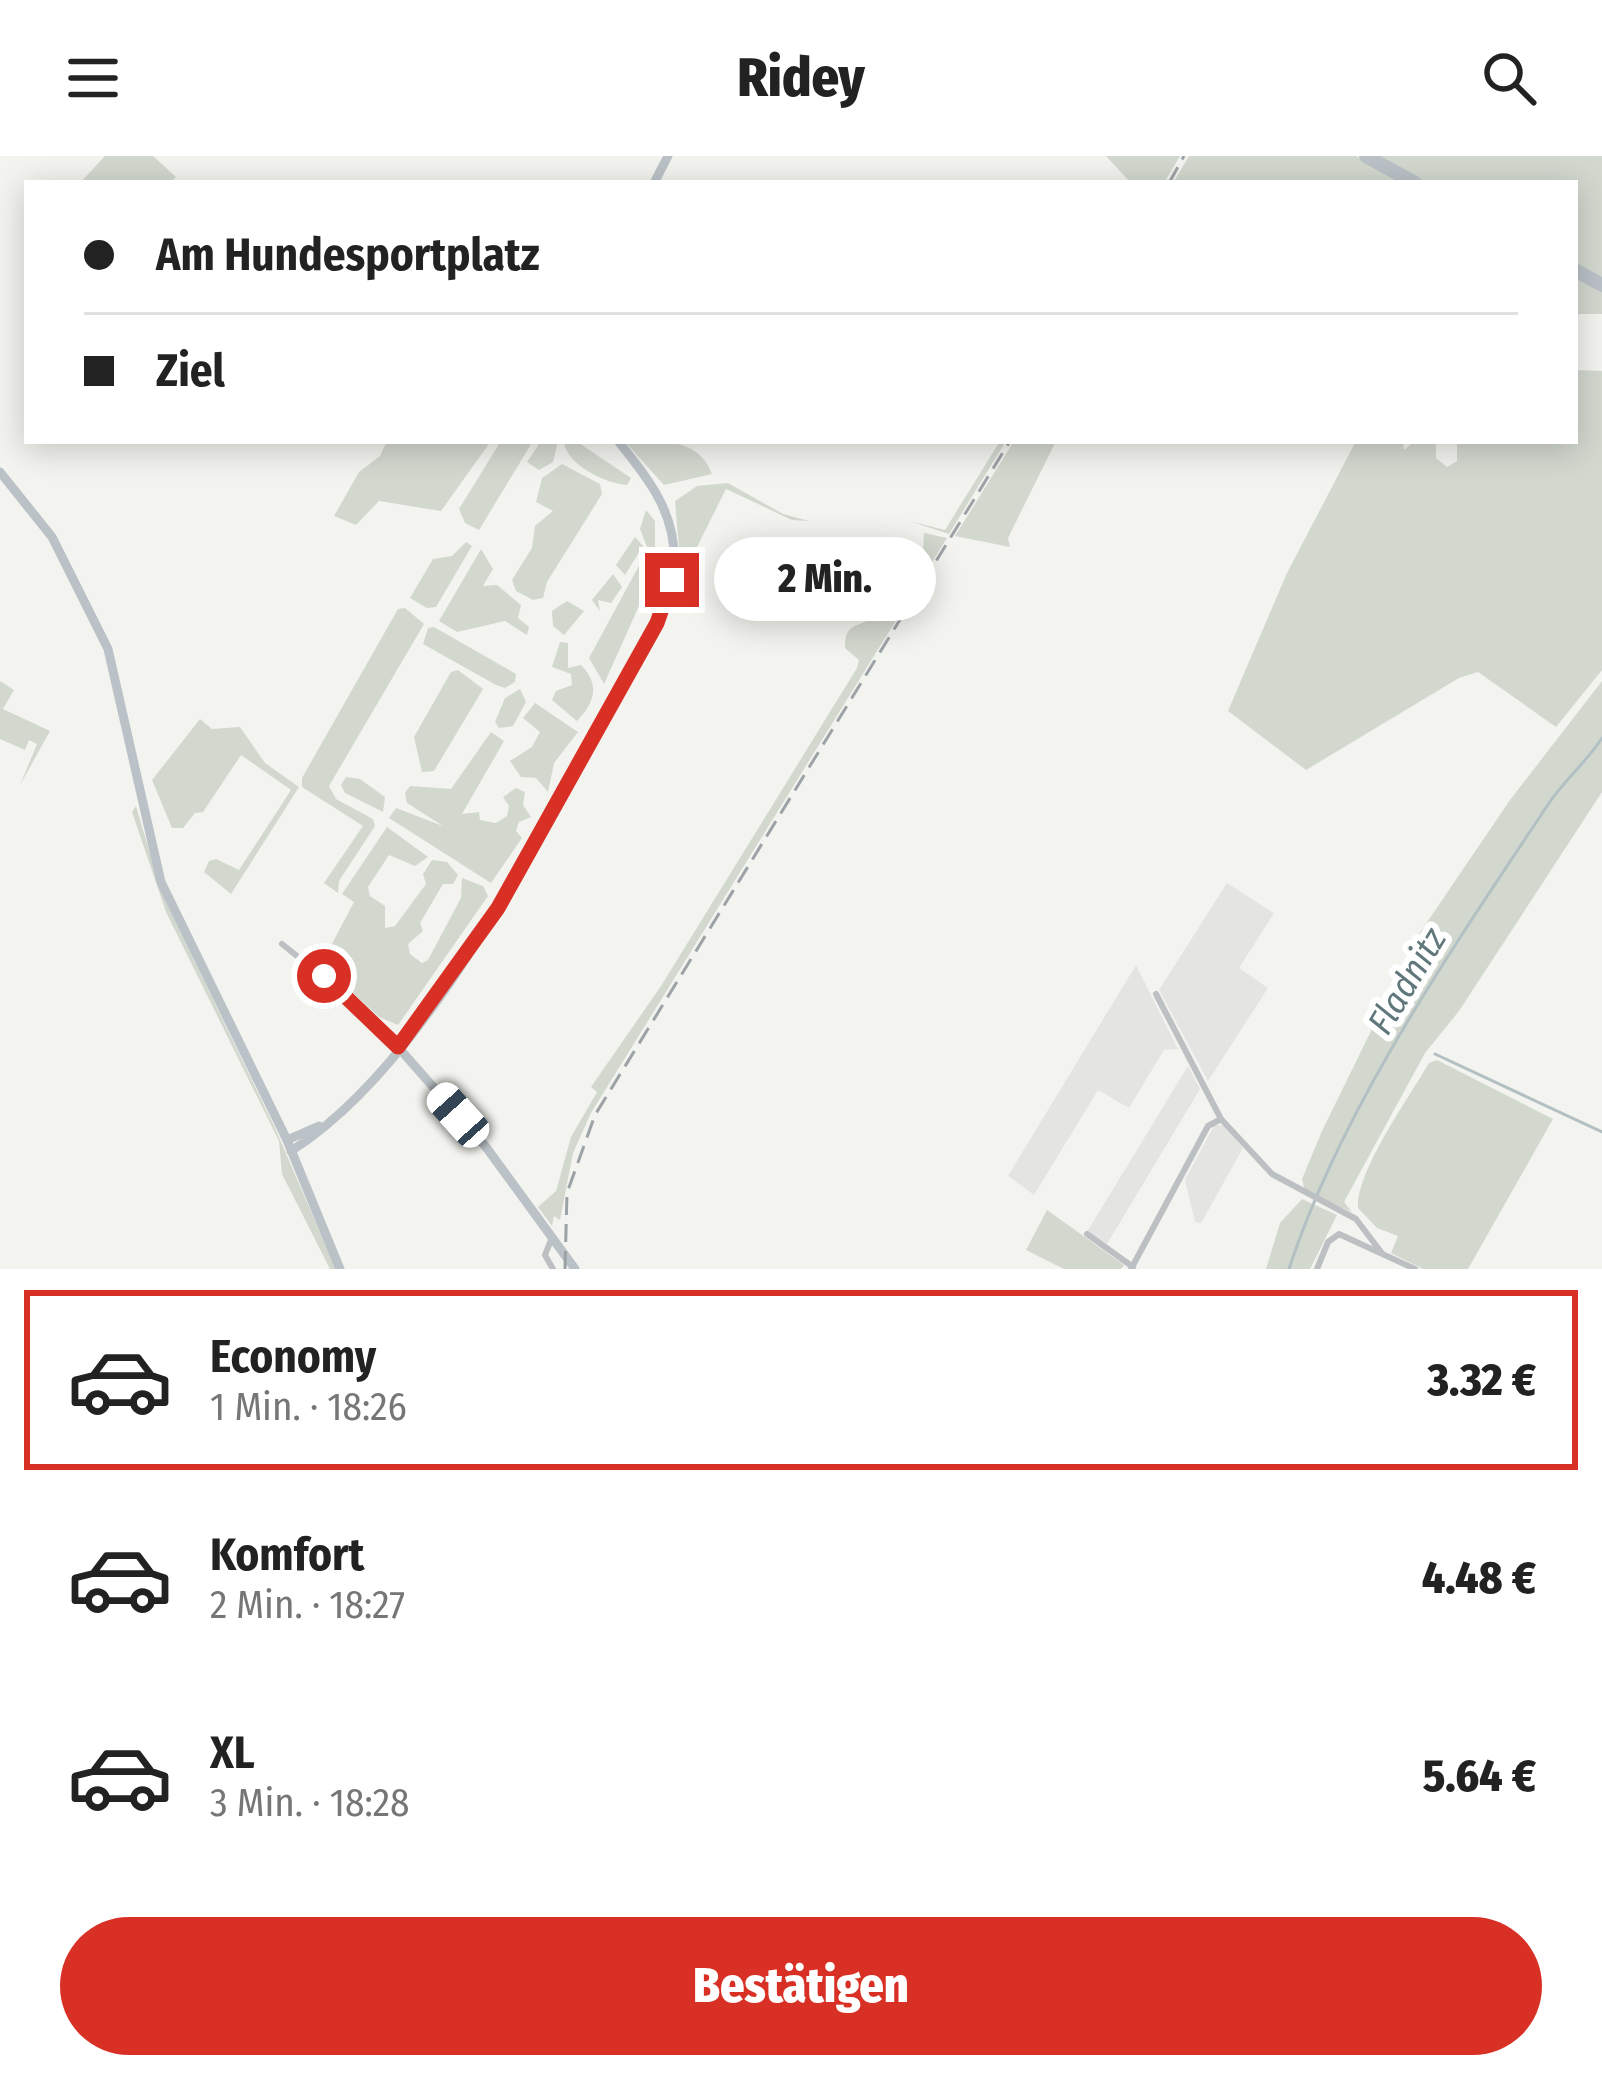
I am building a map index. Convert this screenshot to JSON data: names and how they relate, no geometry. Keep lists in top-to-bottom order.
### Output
{
  "water": ["Fladnitz"],
  "page": {
    "header": "Ridey",
    "banner": ["Am Hundesportplatz", "Ziel"],
    "bubble": "2 Min.",
    "list": [
      {
        "name": "Economy",
        "note": "1 Min. · 18:26",
        "value": "3.32 €"
      },
      {
        "name": "Komfort",
        "note": "2 Min. · 18:27",
        "value": "4.48 €"
      },
      {
        "name": "XL",
        "note": "3 Min. · 18:28",
        "value": "5.64 €"
      }
    ],
    "buttons": "Bestätigen"
  }
}
